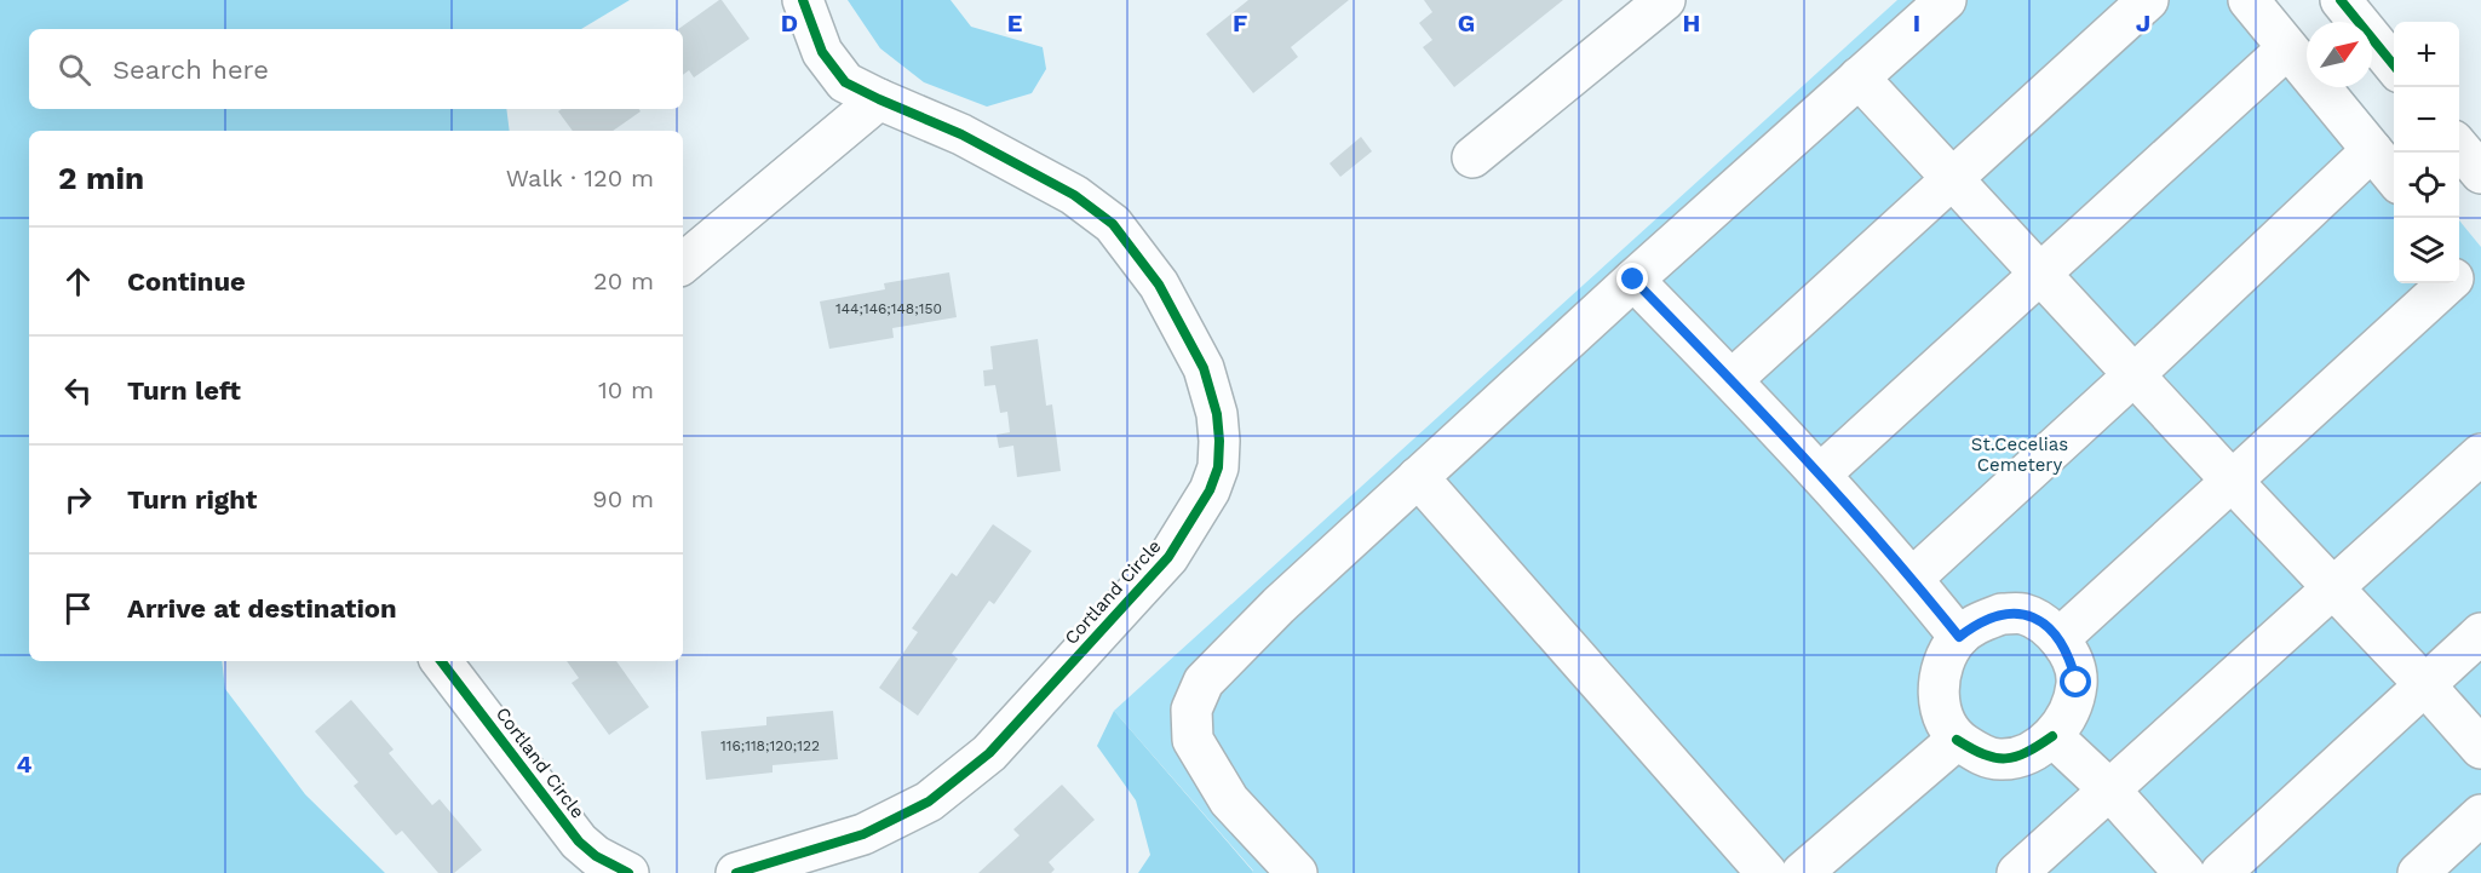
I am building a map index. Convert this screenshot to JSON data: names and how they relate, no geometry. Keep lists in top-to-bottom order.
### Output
{
  "streets": {
    "street": ["Cortland Circle"]
  },
  "parks": ["St.Cecelias Cemetery"],
  "house_numbers": ["144;146;148;150", "116;118;120;122"],
  "north": "top right",
  "page": {
    "map_buttons": ["+", "−"],
    "search": "Search here",
    "heading": ["2 min", "Walk · 120 m"],
    "list": [
      ["Continue", "20 m"],
      ["Turn left", "10 m"],
      ["Turn right", "90 m"],
      "Arrive at destination"
    ]
  },
  "grid": {
    "columns": [
      "D",
      "E",
      "F",
      "G",
      "H",
      "I",
      "J"
    ],
    "rows": ["4"]
  }
}
